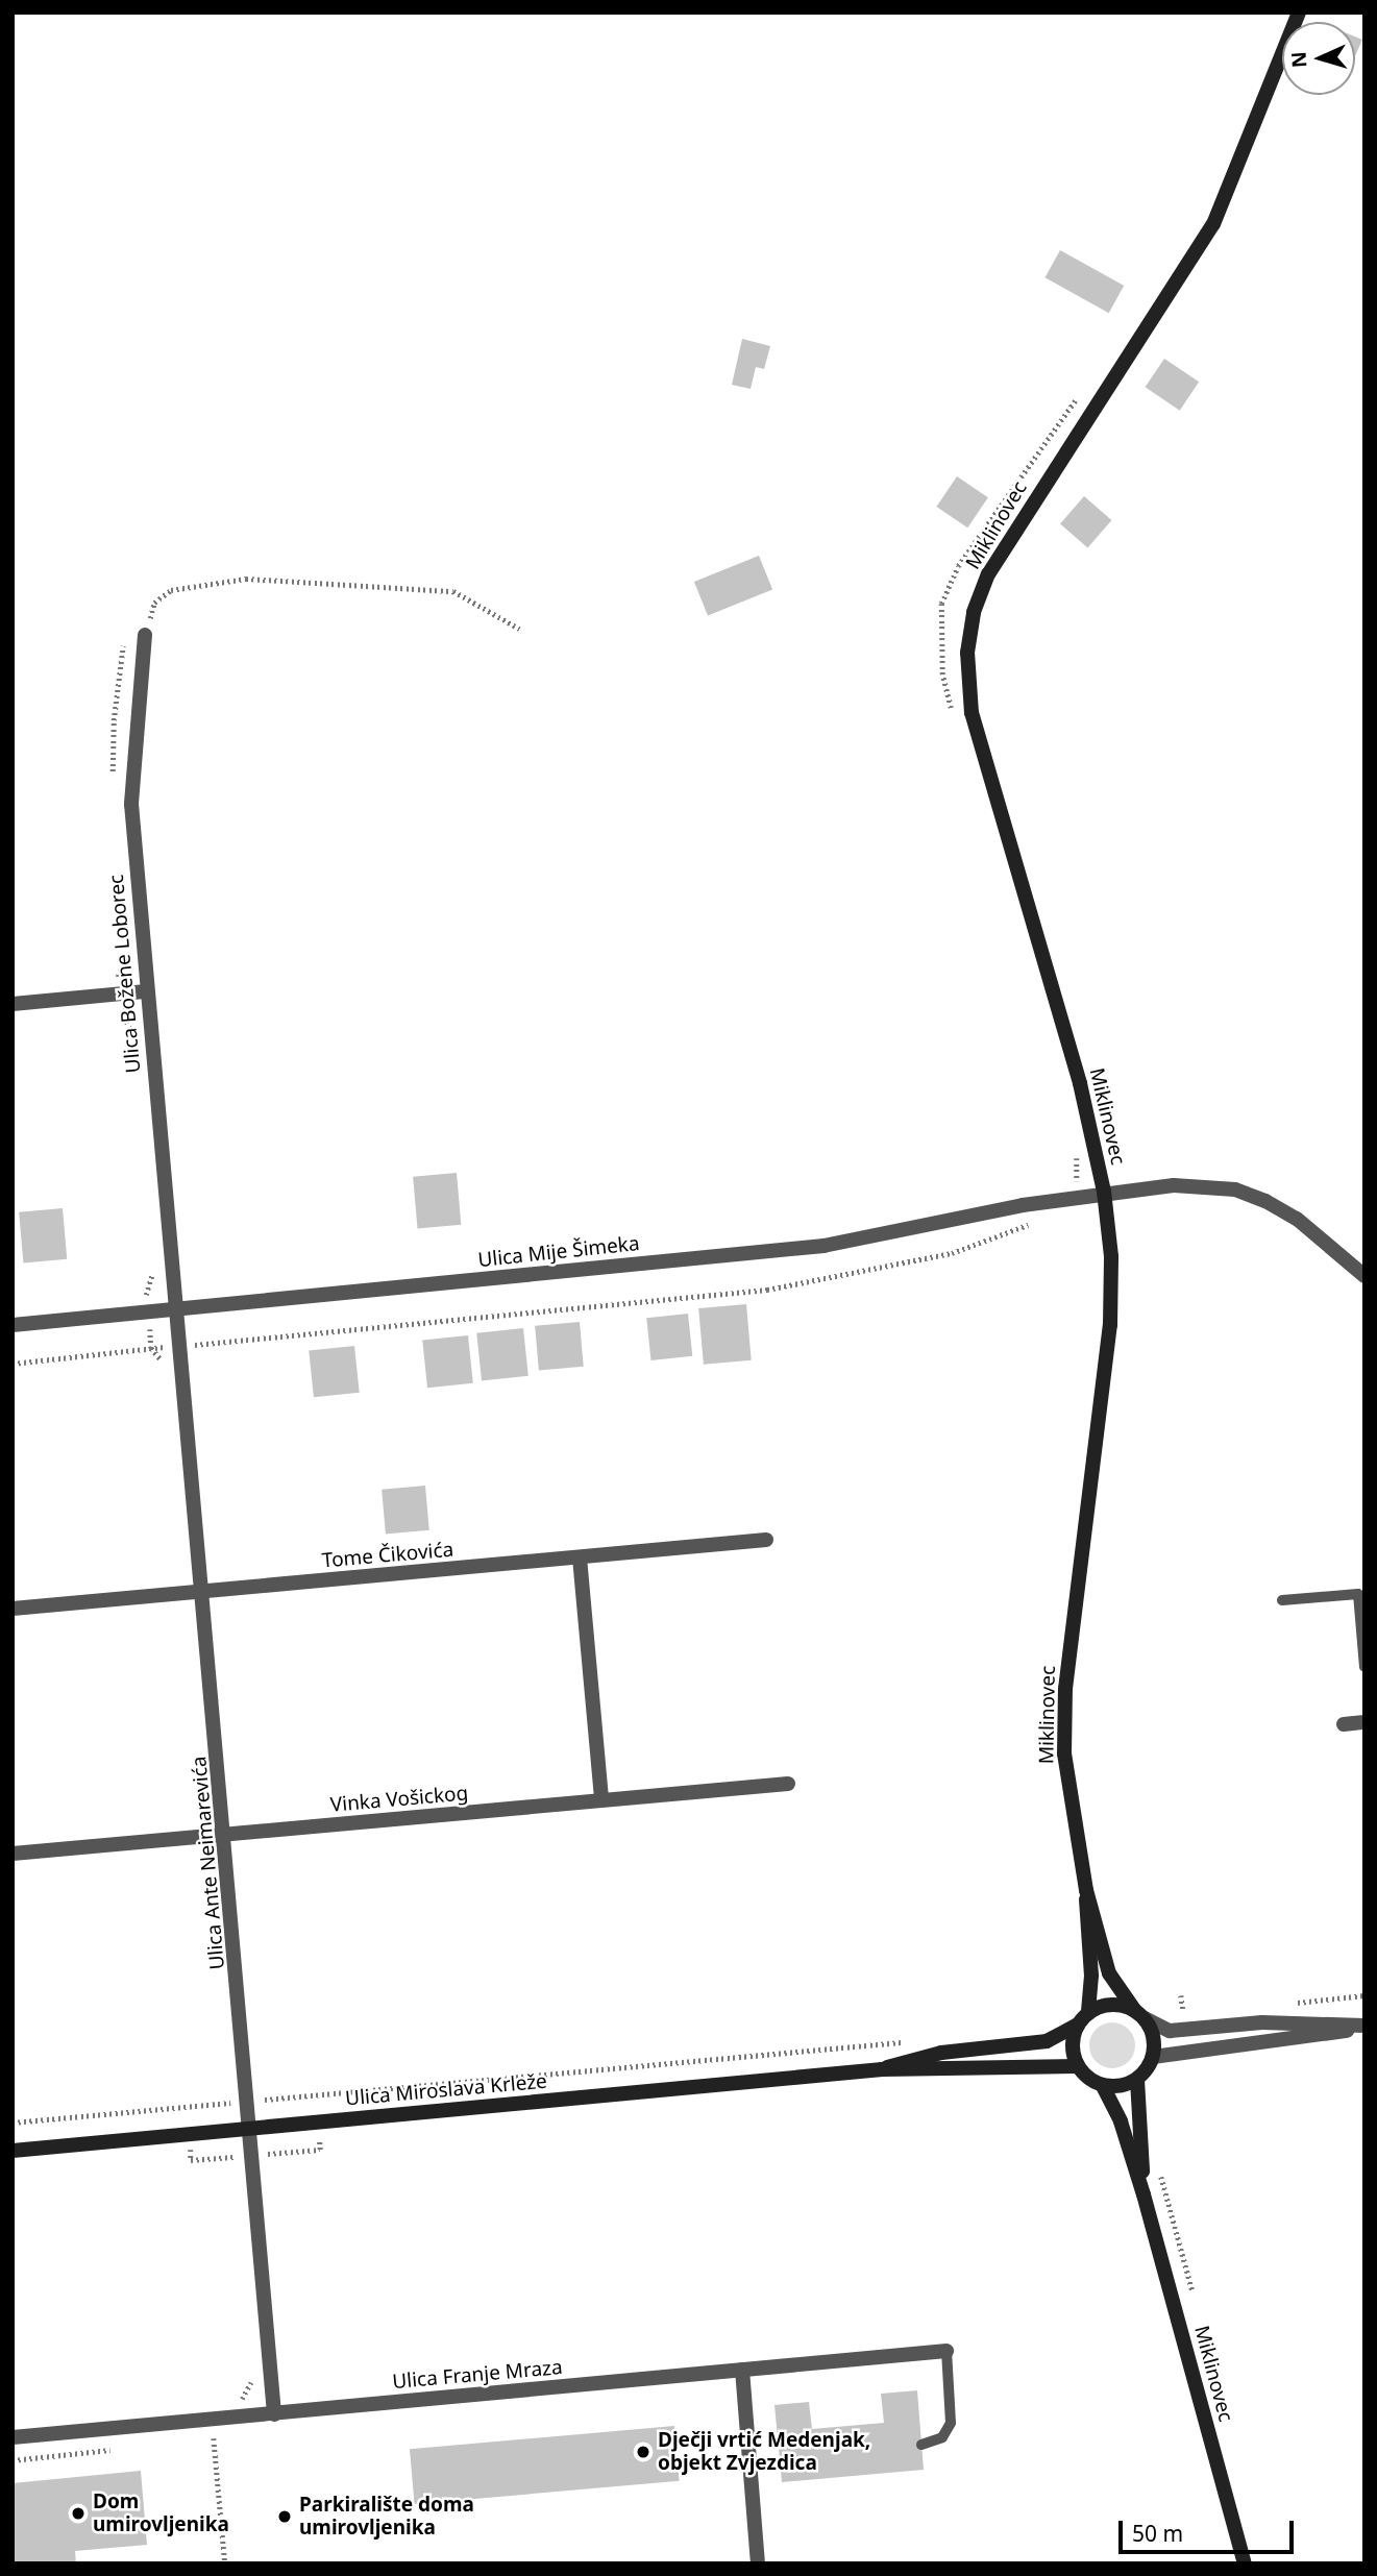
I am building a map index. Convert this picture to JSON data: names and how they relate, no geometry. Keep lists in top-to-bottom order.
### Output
{
  "streets": {
    "main road": ["Miklinovec", "Ulica Miroslava Krleže"],
    "street": [
      "Ulica Božene Loborec",
      "Ulica Mije Šimeka",
      "Tome Čikovića",
      "Vinka Vošickog",
      "Ulica Ante Neimarevića",
      "Ulica Franje Mraza"
    ]
  },
  "crossings": [
    ["Miklinovec", "Ulica Mije Šimeka"],
    ["Miklinovec", "Ulica Miroslava Krleže"],
    ["Ulica Božene Loborec", "Ulica Mije Šimeka"],
    ["Ulica Božene Loborec", "Ulica Ante Neimarevića"],
    ["Ulica Mije Šimeka", "Ulica Ante Neimarevića"],
    ["Tome Čikovića", "Ulica Ante Neimarevića"],
    ["Vinka Vošickog", "Ulica Ante Neimarevića"],
    ["Ulica Ante Neimarevića", "Ulica Miroslava Krleže"],
    ["Ulica Ante Neimarevića", "Ulica Franje Mraza"]
  ],
  "places": ["Dječji vrtić Medenjak, objekt Zvjezdica", "Dom umirovljenika", "Parkiralište doma umirovljenika"],
  "scale_bar": "50 m",
  "north": "left"
}
